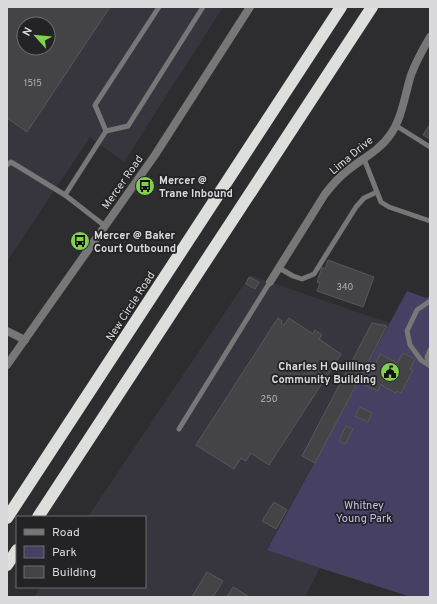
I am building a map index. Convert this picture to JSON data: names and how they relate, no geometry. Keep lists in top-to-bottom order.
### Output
{
  "streets": {
    "highway": ["New Circle Road"],
    "street": ["Lima Drive", "Mercer Road"]
  },
  "parks": ["Whitney Young Park"],
  "places": {
    "bus stop": ["Mercer @ Trane Inbound", "Mercer @ Baker Court Outbound"],
    "public building": ["Charles H Quillings Community Building"]
  },
  "house_numbers": ["1515", "340", "250"],
  "legend": ["Road", "Park", "Building"],
  "north": "top left"
}
